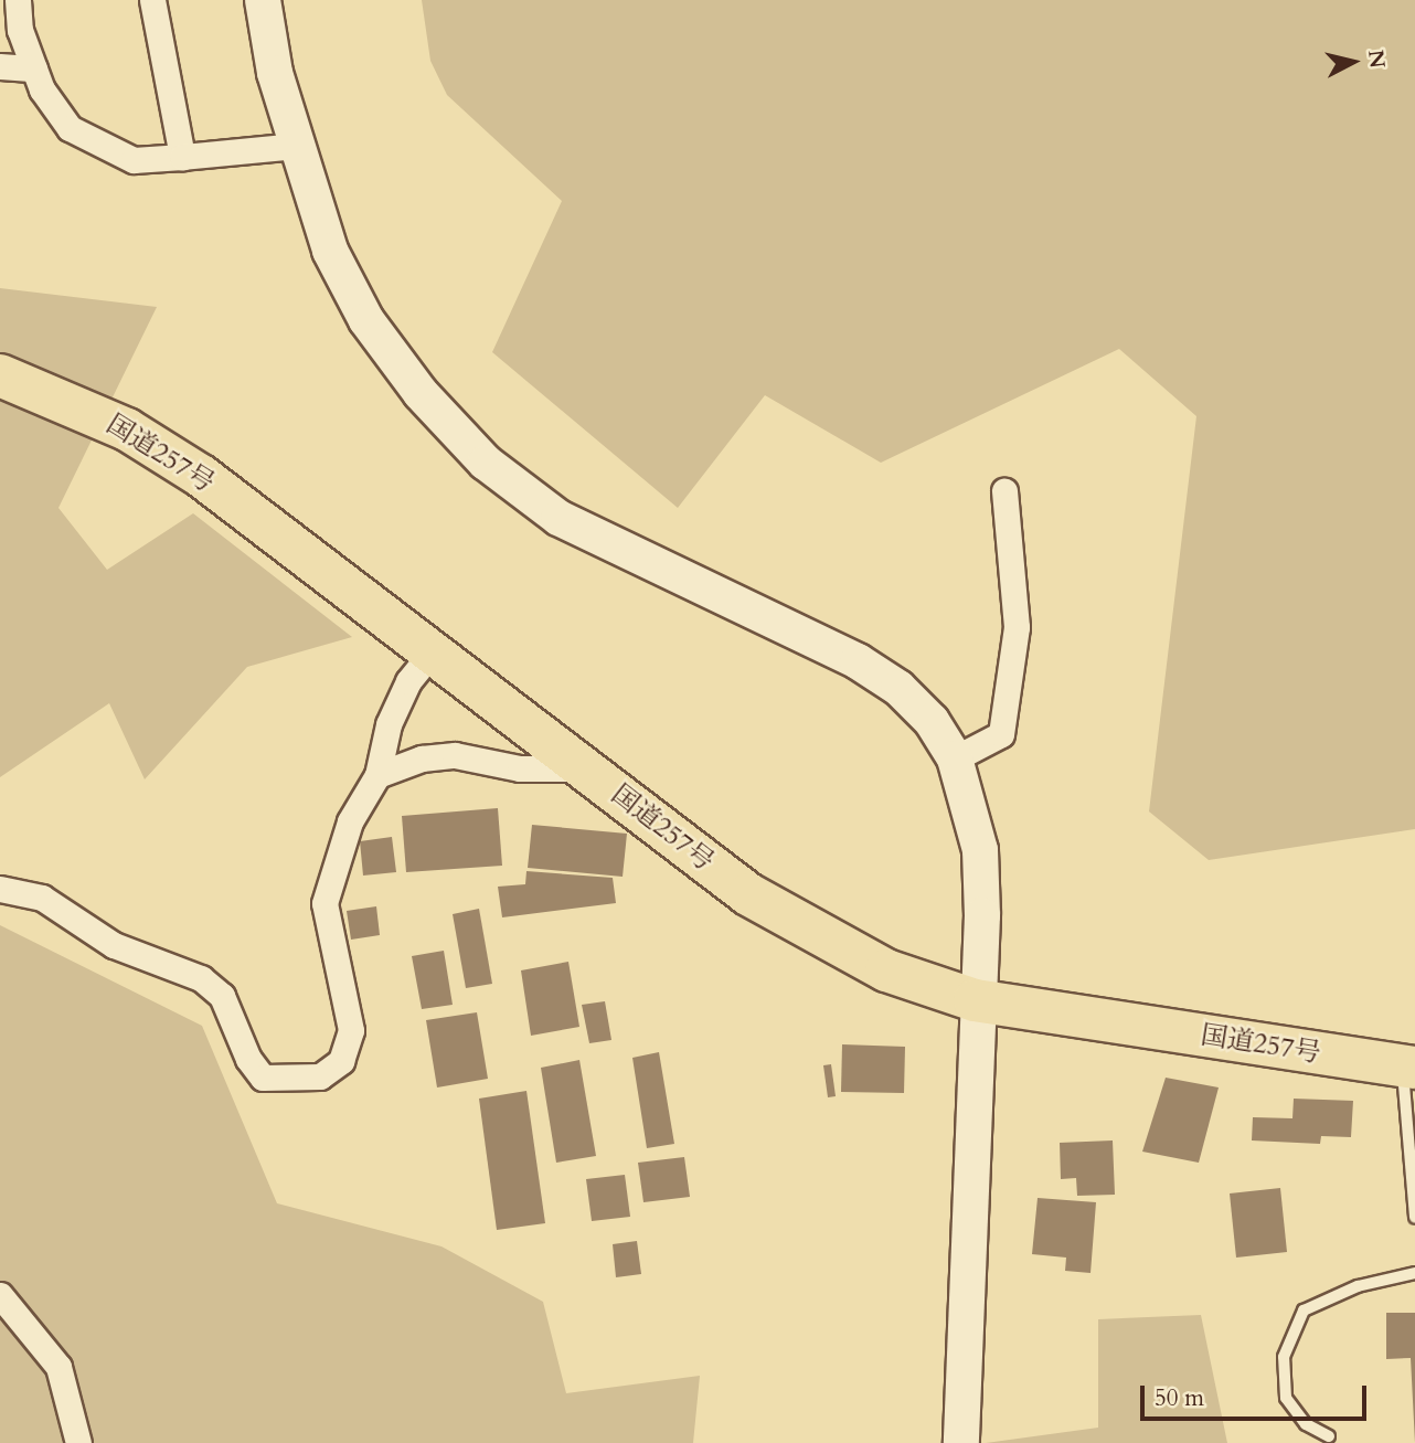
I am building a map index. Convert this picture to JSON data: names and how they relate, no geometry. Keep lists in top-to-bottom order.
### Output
{
  "streets": {
    "highway": ["国道257号"]
  },
  "scale_bar": "50 m",
  "north": "right"
}
